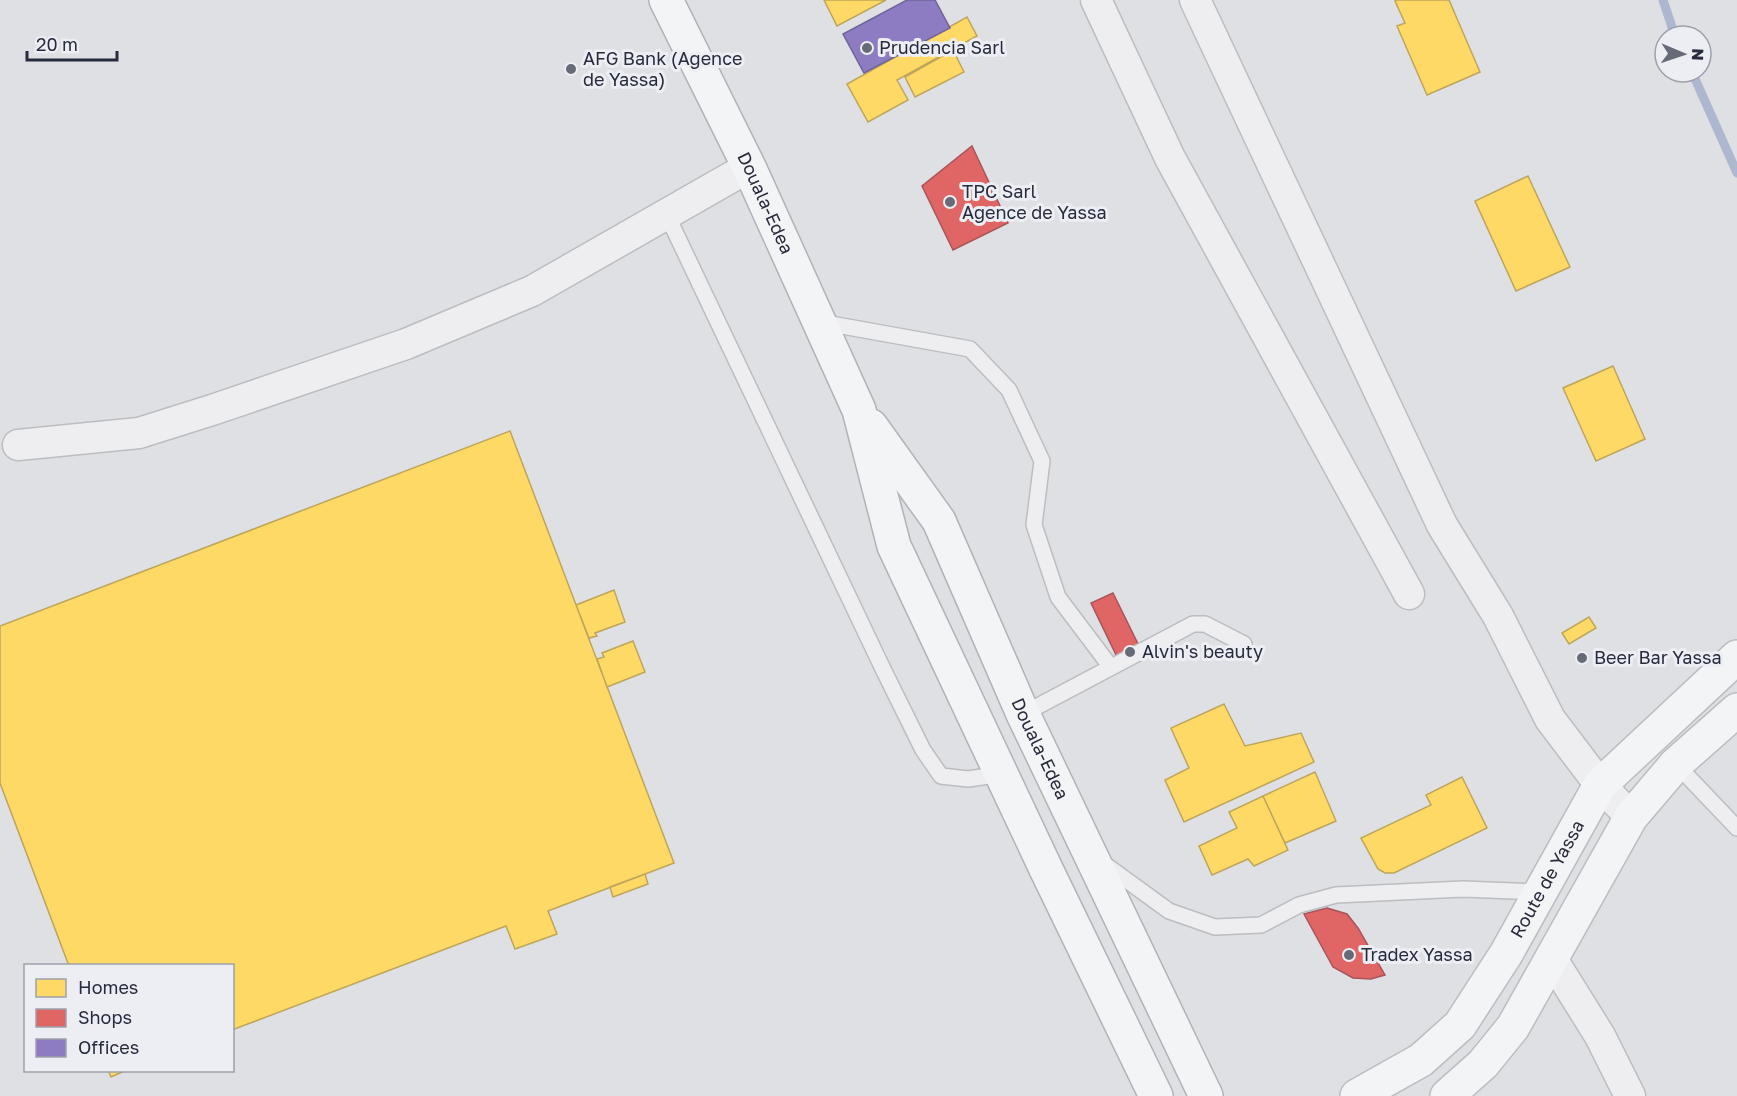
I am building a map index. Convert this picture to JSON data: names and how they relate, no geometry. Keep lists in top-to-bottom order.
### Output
{
  "streets": {
    "main road": ["Douala-Edea", "Route de Yassa"]
  },
  "places": [
    "Prudencia Sarl",
    "AFG Bank (Agence de Yassa)",
    "TPC Sarl Agence de Yassa",
    "Alvin's beauty",
    "Beer Bar Yassa",
    "Tradex Yassa"
  ],
  "legend": ["Homes", "Shops", "Offices"],
  "scale_bar": "20 m",
  "north": "right"
}
